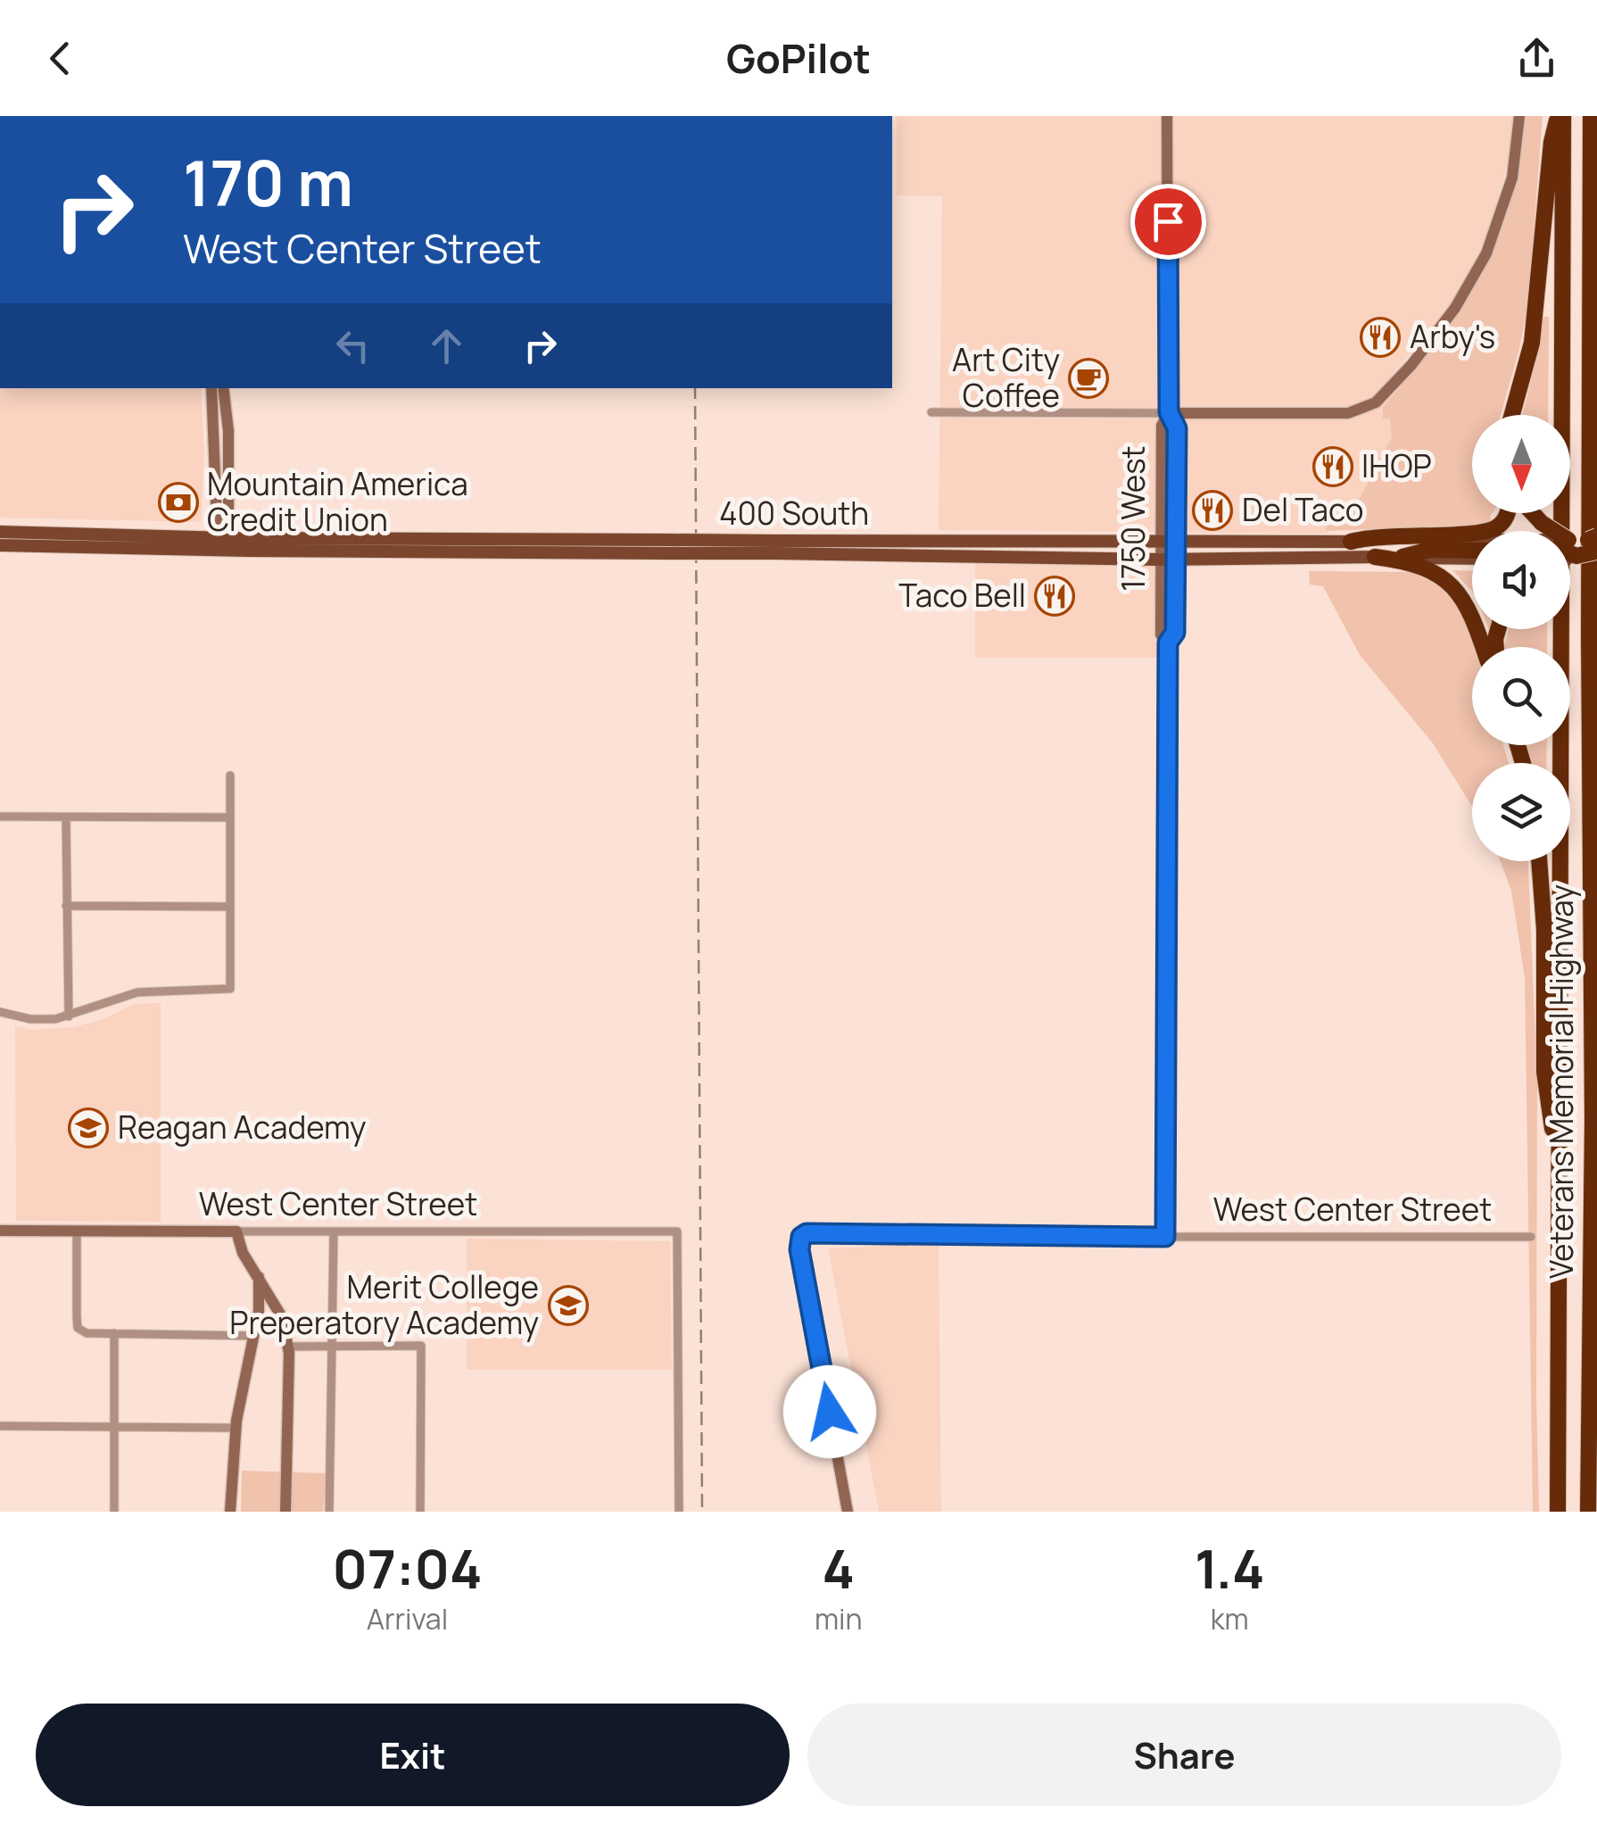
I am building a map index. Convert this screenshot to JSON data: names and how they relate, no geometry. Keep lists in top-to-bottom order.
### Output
{
  "streets": {
    "highway": ["Veterans Memorial Highway"],
    "main road": ["400 South"],
    "street": ["1750 West", "West Center Street"]
  },
  "crossings": [
    ["400 South", "1750 West"],
    ["1750 West", "West Center Street"]
  ],
  "places": {
    "restaurant": [
      "Arby's",
      "IHOP",
      "Del Taco",
      "Taco Bell"
    ],
    "cafe": ["Art City Coffee"],
    "bank": ["Mountain America Credit Union"],
    "school or university": ["Reagan Academy", "Merit College Preperatory Academy"]
  },
  "north": "bottom",
  "page": {
    "header": "GoPilot",
    "turn": ["170 m", "West Center Street"],
    "eta": [
      "07:04",
      "Arrival",
      "4",
      "min",
      "1.4",
      "km"
    ],
    "buttons": ["Exit", "Share"]
  }
}
